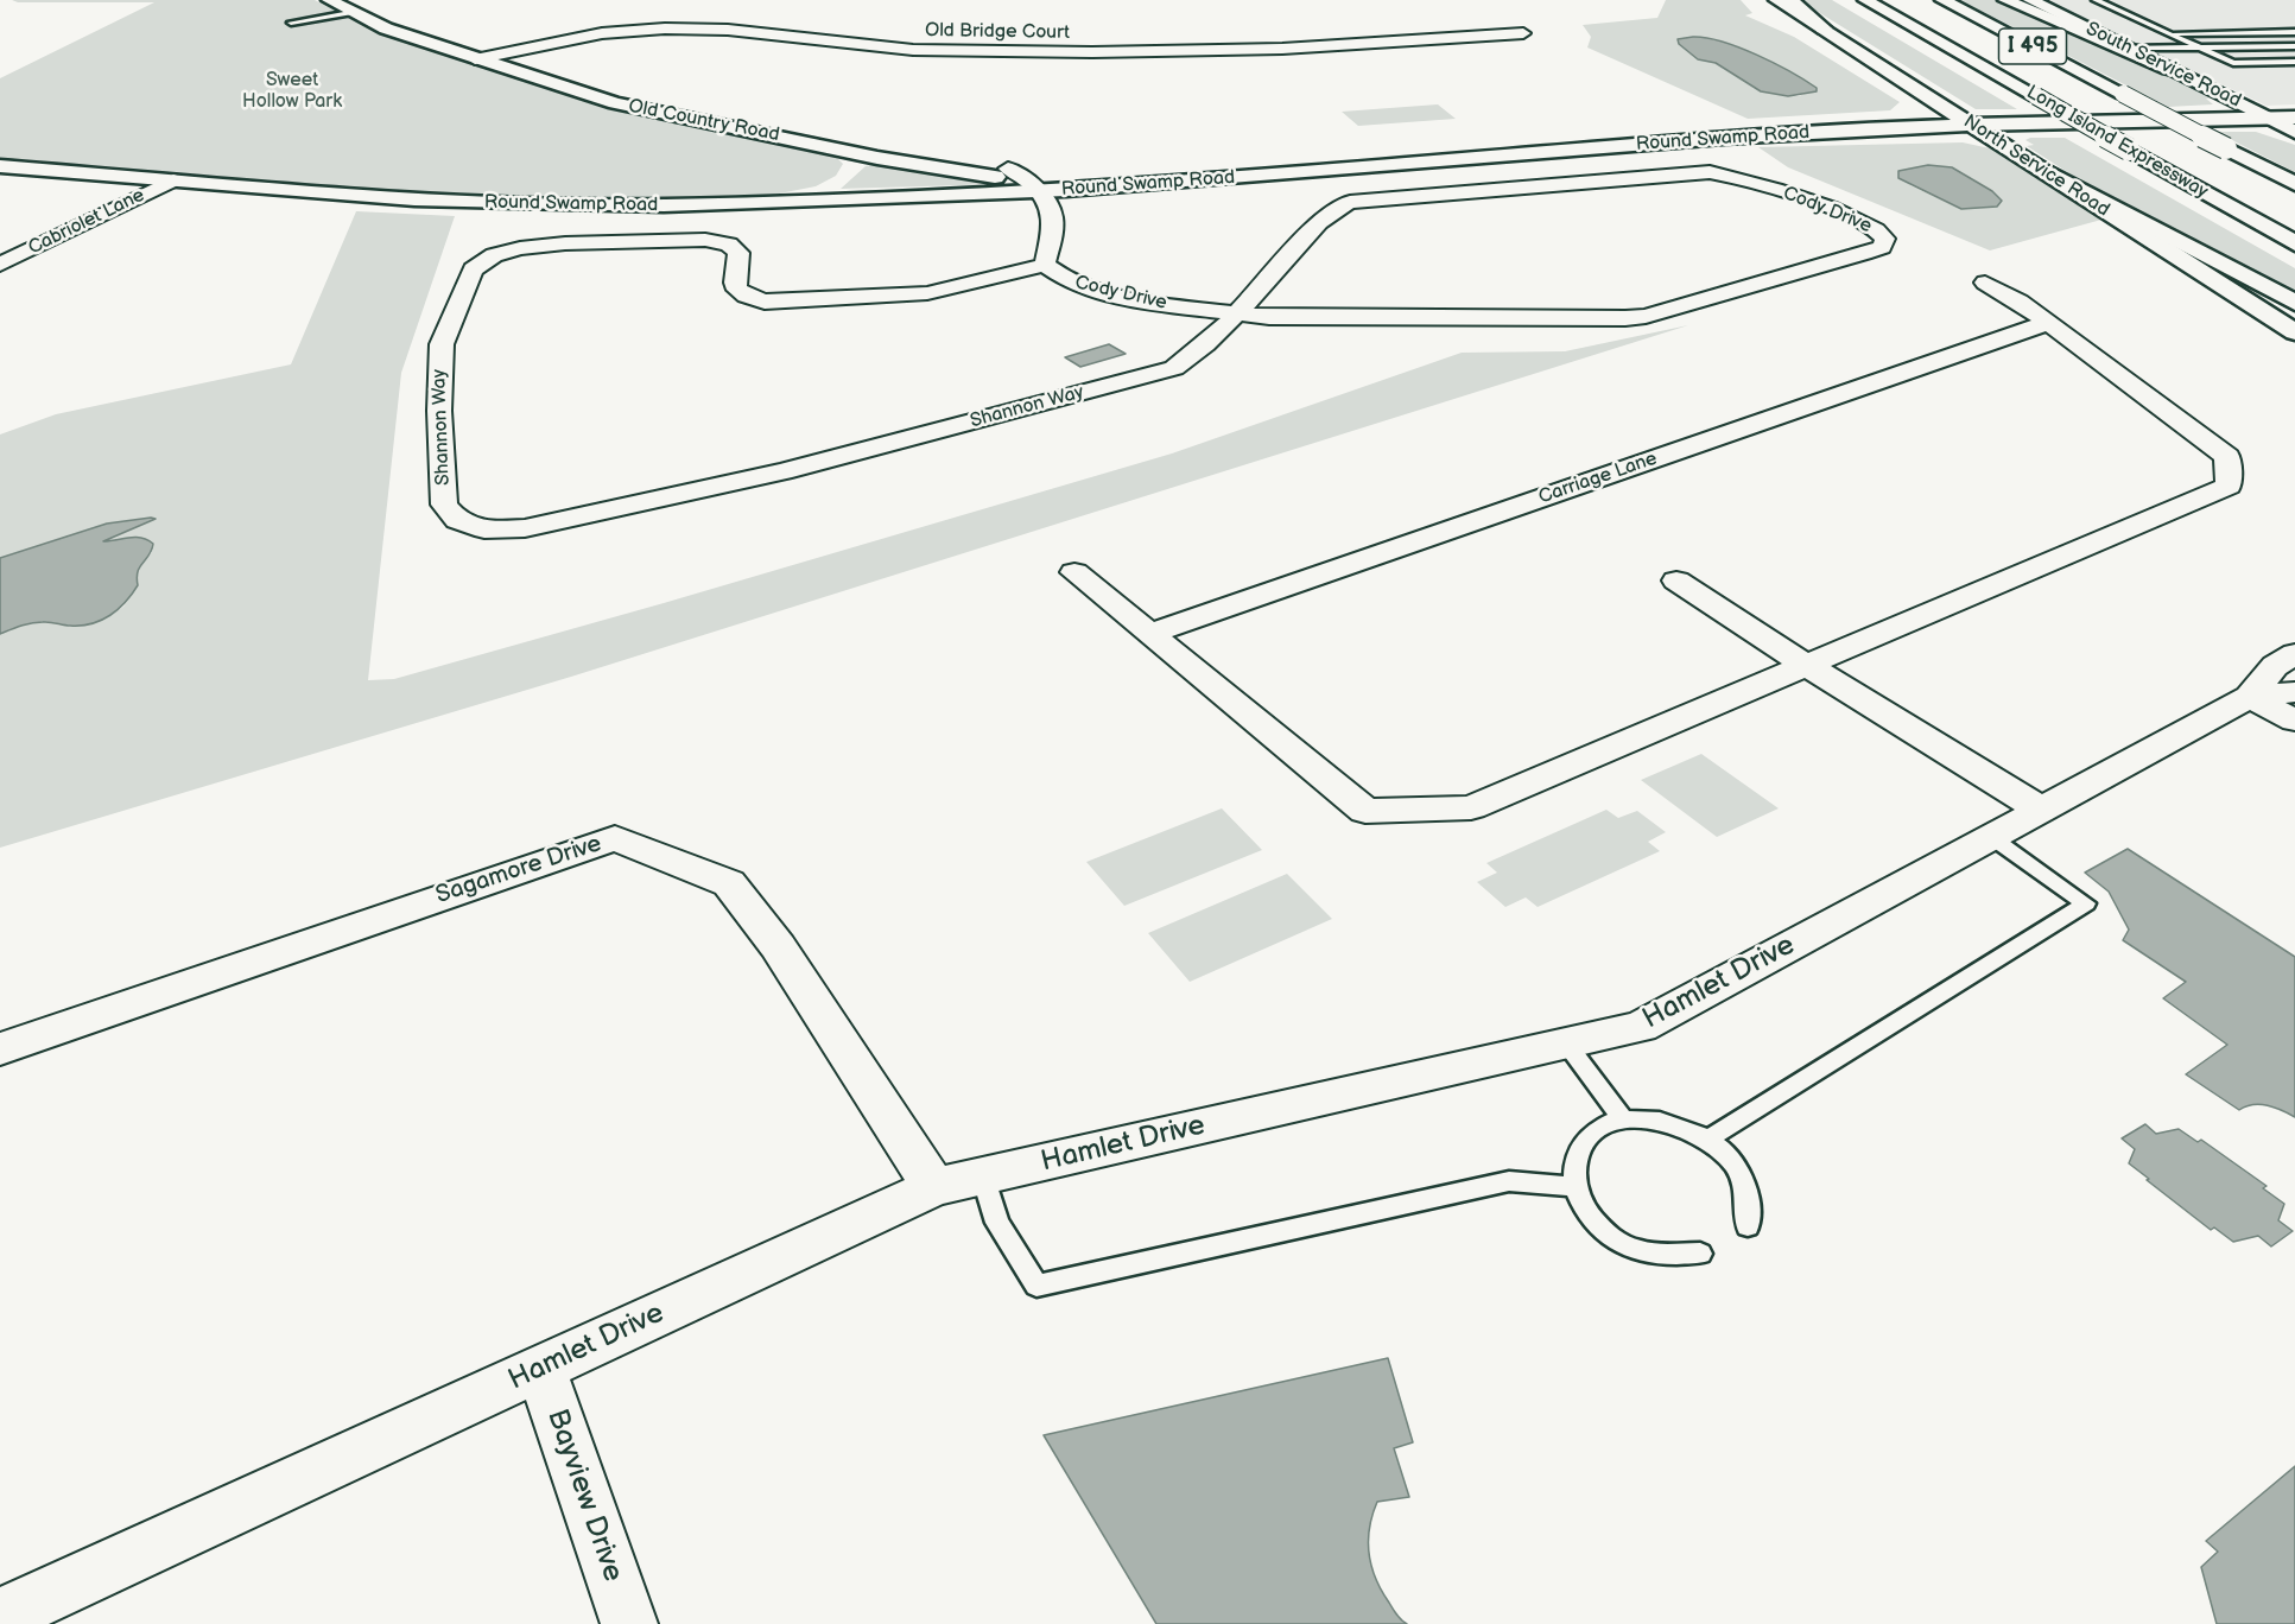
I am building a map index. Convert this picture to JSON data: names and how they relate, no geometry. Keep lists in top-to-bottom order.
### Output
{
  "streets": {
    "main road": [
      "I 495",
      "South Service Road",
      "Old Country Road",
      "Round Swamp Road",
      "Long Island Expressway",
      "North Service Road"
    ],
    "street": [
      "Old Bridge Court",
      "Cody Drive",
      "Cabriolet Lane",
      "Shannon Way",
      "Carriage Lane",
      "Sagamore Drive",
      "Hamlet Drive",
      "Bayview Drive"
    ]
  },
  "crossings": [
    ["Old Bridge Court", "Old Country Road"],
    ["South Service Road", "Round Swamp Road"],
    ["Old Country Road", "Round Swamp Road"],
    ["Old Country Road", "Cody Drive"],
    ["Round Swamp Road", "North Service Road"],
    ["Round Swamp Road", "Cody Drive"],
    ["Round Swamp Road", "Cabriolet Lane"],
    ["Cody Drive", "Shannon Way"],
    ["Sagamore Drive", "Hamlet Drive"],
    ["Hamlet Drive", "Bayview Drive"]
  ],
  "parks": ["Sweet Hollow Park"]
}
